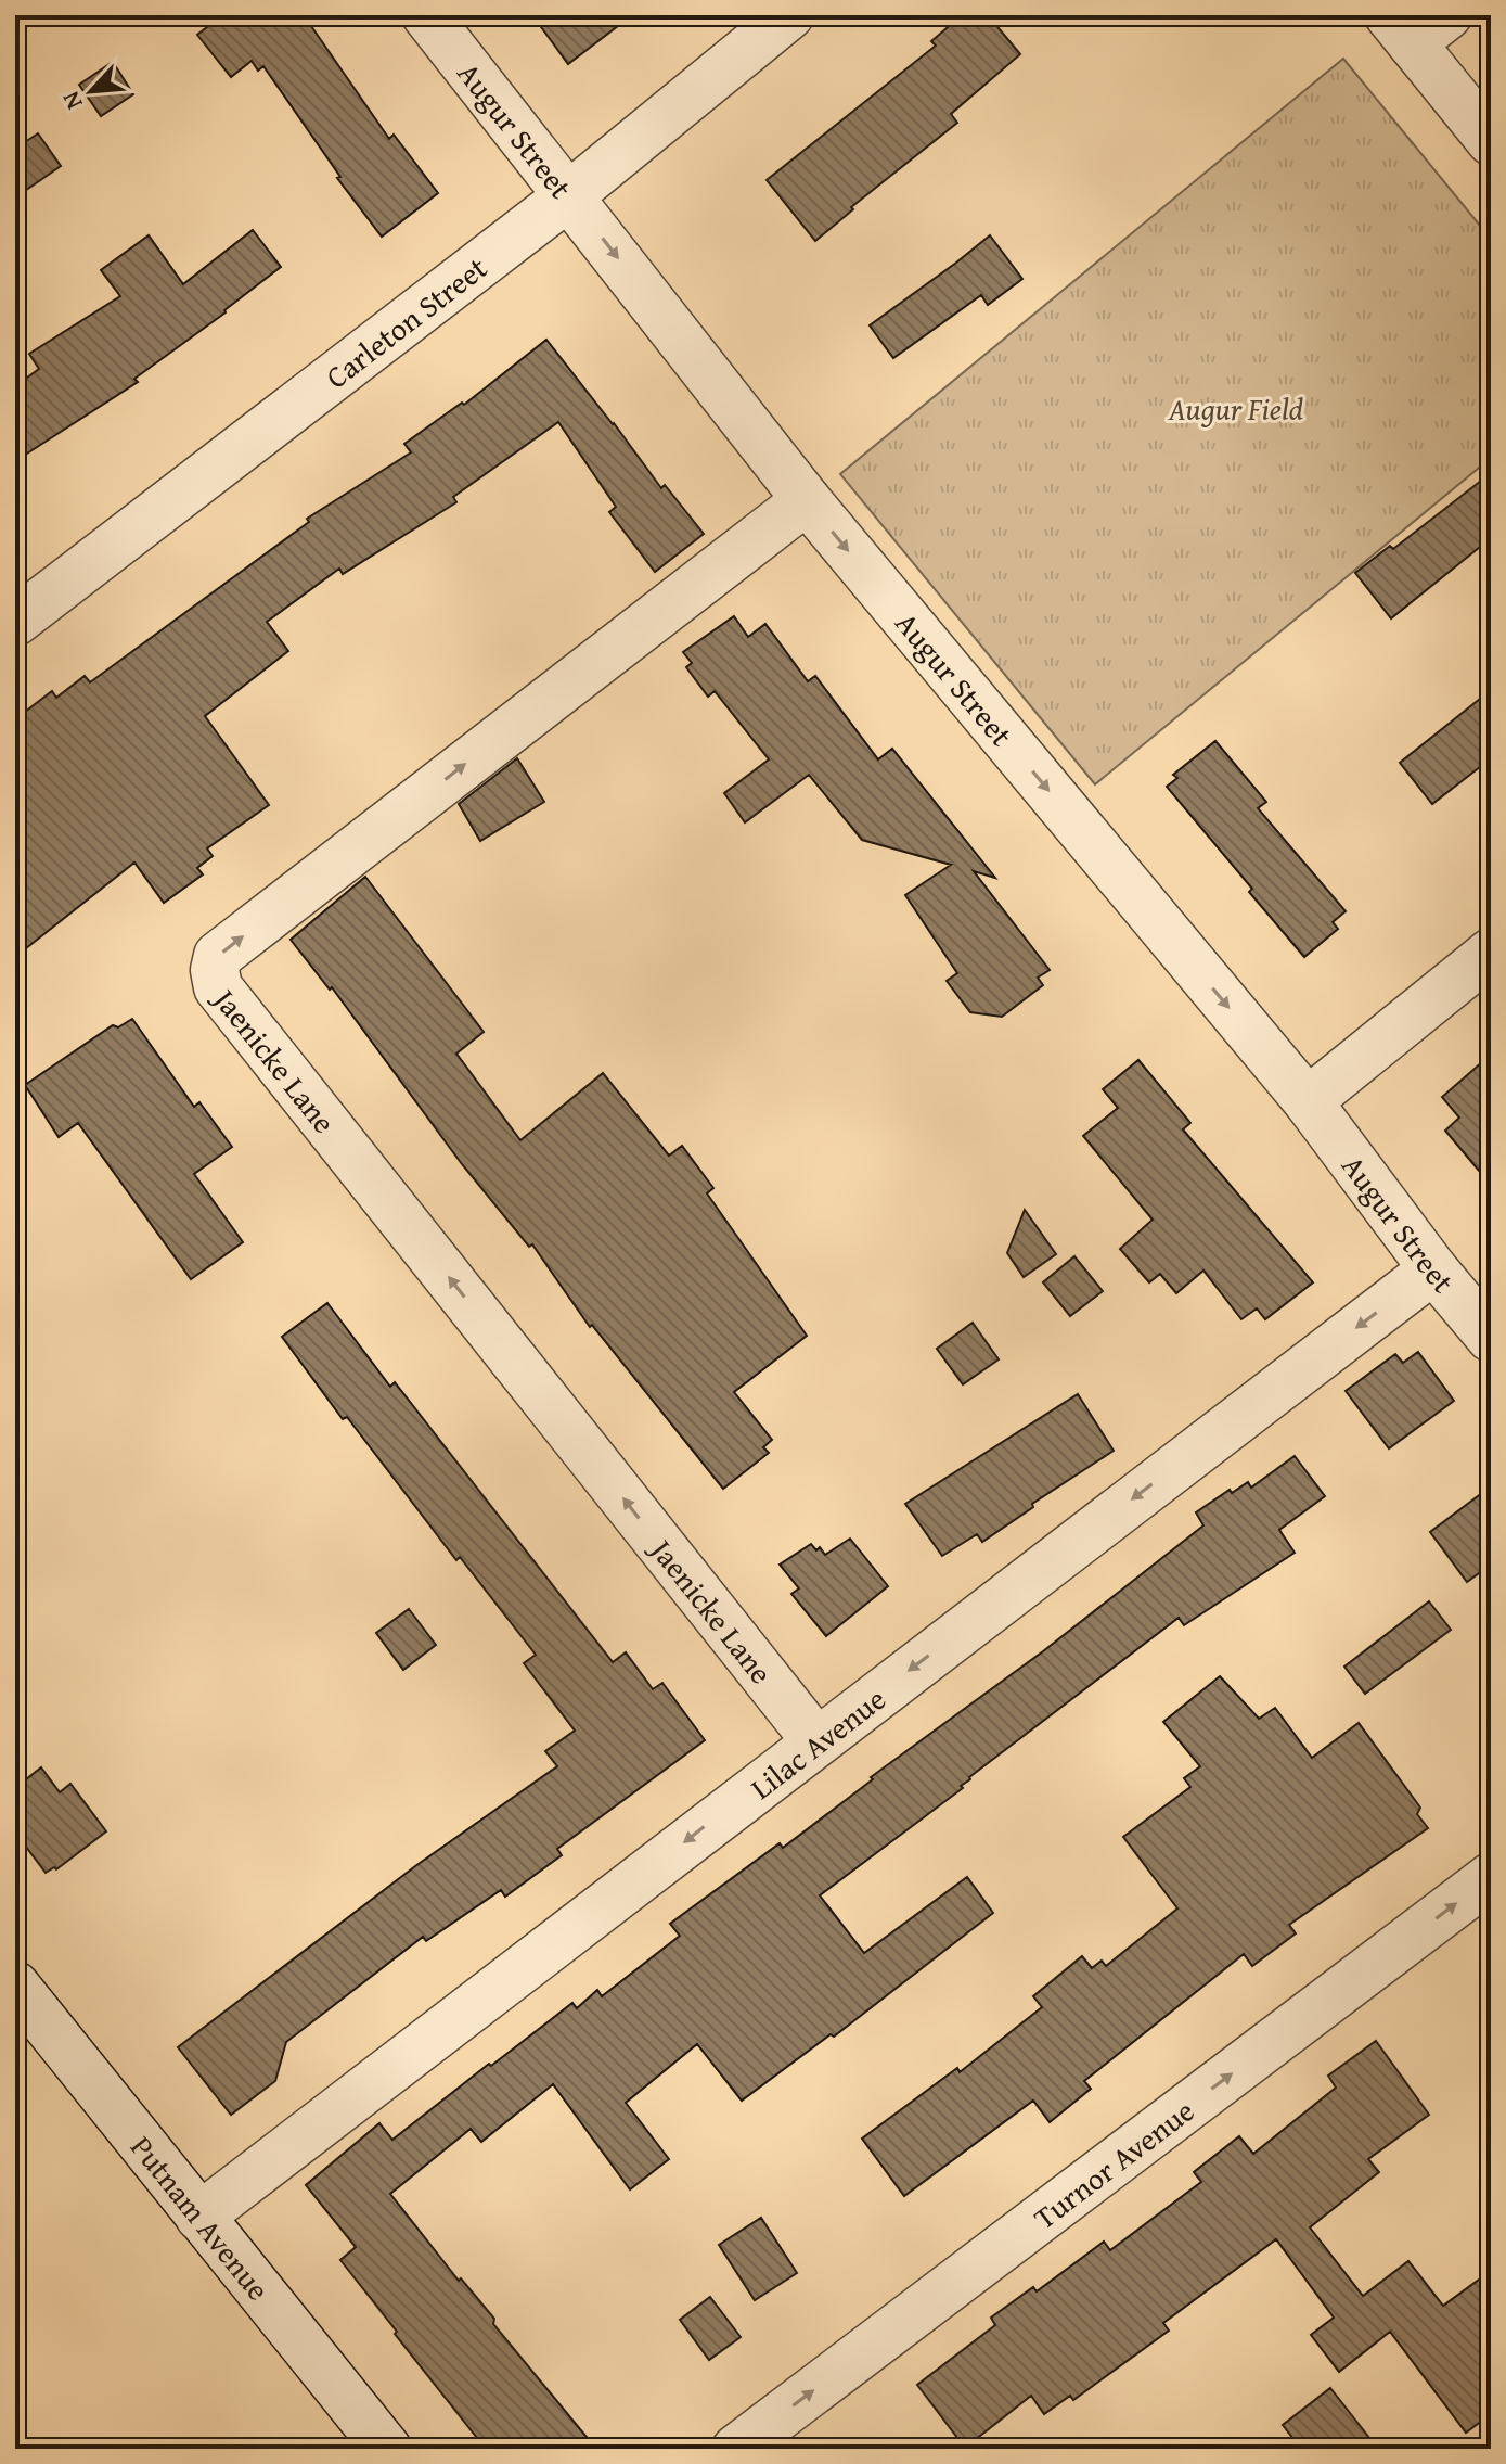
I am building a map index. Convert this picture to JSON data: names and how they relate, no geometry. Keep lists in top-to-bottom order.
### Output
{
  "streets": {
    "street": [
      "Augur Street",
      "Carleton Street",
      "Jaenicke Lane",
      "Lilac Avenue",
      "Turnor Avenue",
      "Putnam Avenue"
    ]
  },
  "crossings": [
    ["Augur Street", "Carleton Street"],
    ["Augur Street", "Jaenicke Lane"],
    ["Augur Street", "Lilac Avenue"],
    ["Jaenicke Lane", "Lilac Avenue"],
    ["Lilac Avenue", "Putnam Avenue"]
  ],
  "one_way": ["Augur Street", "Lilac Avenue", "Turnor Avenue"],
  "parks": ["Augur Field"],
  "north": "bottom left"
}
